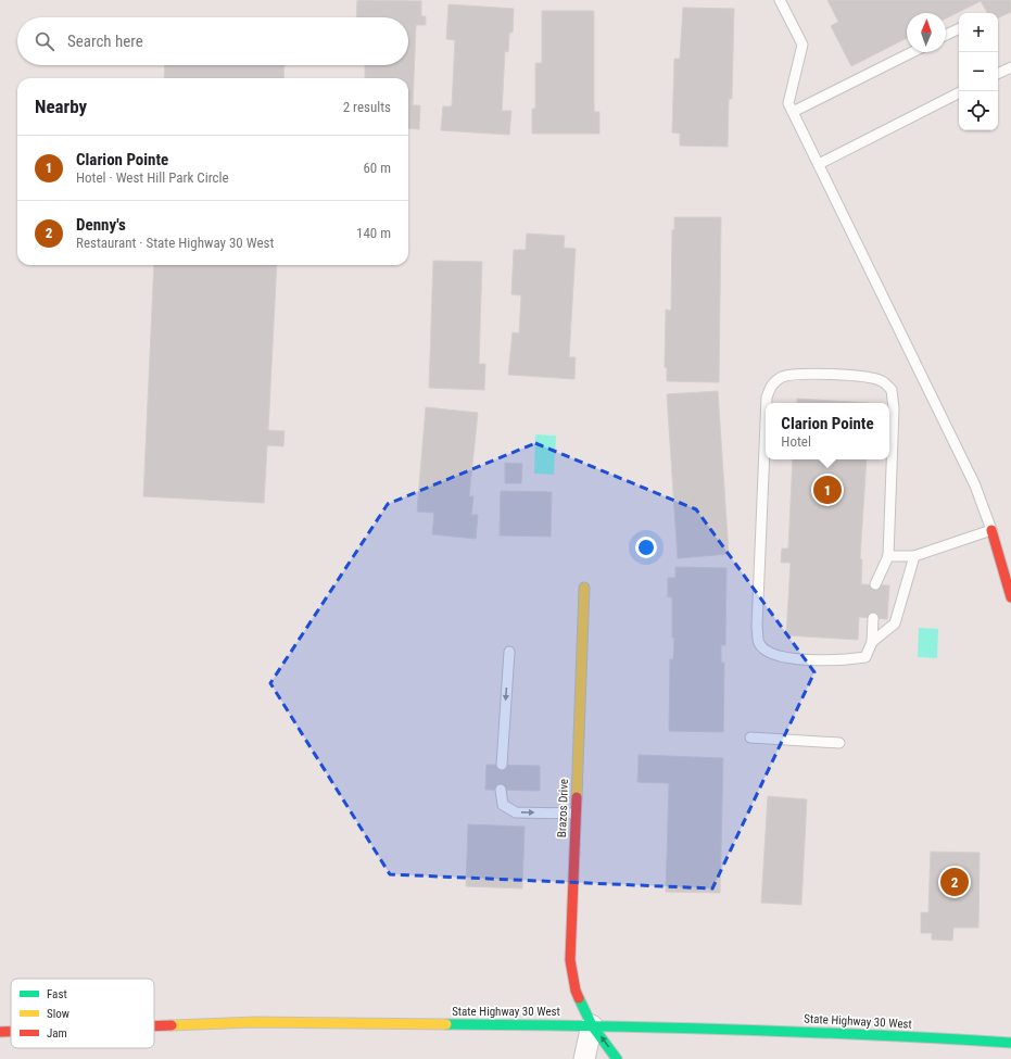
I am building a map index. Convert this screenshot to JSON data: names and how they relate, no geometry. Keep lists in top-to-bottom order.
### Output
{
  "streets": {
    "main road": ["Brazos Drive", "State Highway 30 West"]
  },
  "crossings": [
    ["Brazos Drive", "State Highway 30 West"]
  ],
  "legend": ["Fast", "Slow", "Jam"],
  "north": "top",
  "page": {
    "map_buttons": ["+", "−"],
    "search": "Search here",
    "heading": ["Nearby", "2 results"],
    "list": [
      {
        "mark": "1",
        "name": "Clarion Pointe",
        "note": "Hotel · West Hill Park Circle",
        "value": "60 m"
      },
      {
        "mark": "2",
        "name": "Denny's",
        "note": "Restaurant · State Highway 30 West",
        "value": "140 m"
      }
    ],
    "popup": ["Clarion Pointe", "Hotel"],
    "pins": ["1", "2"]
  }
}
